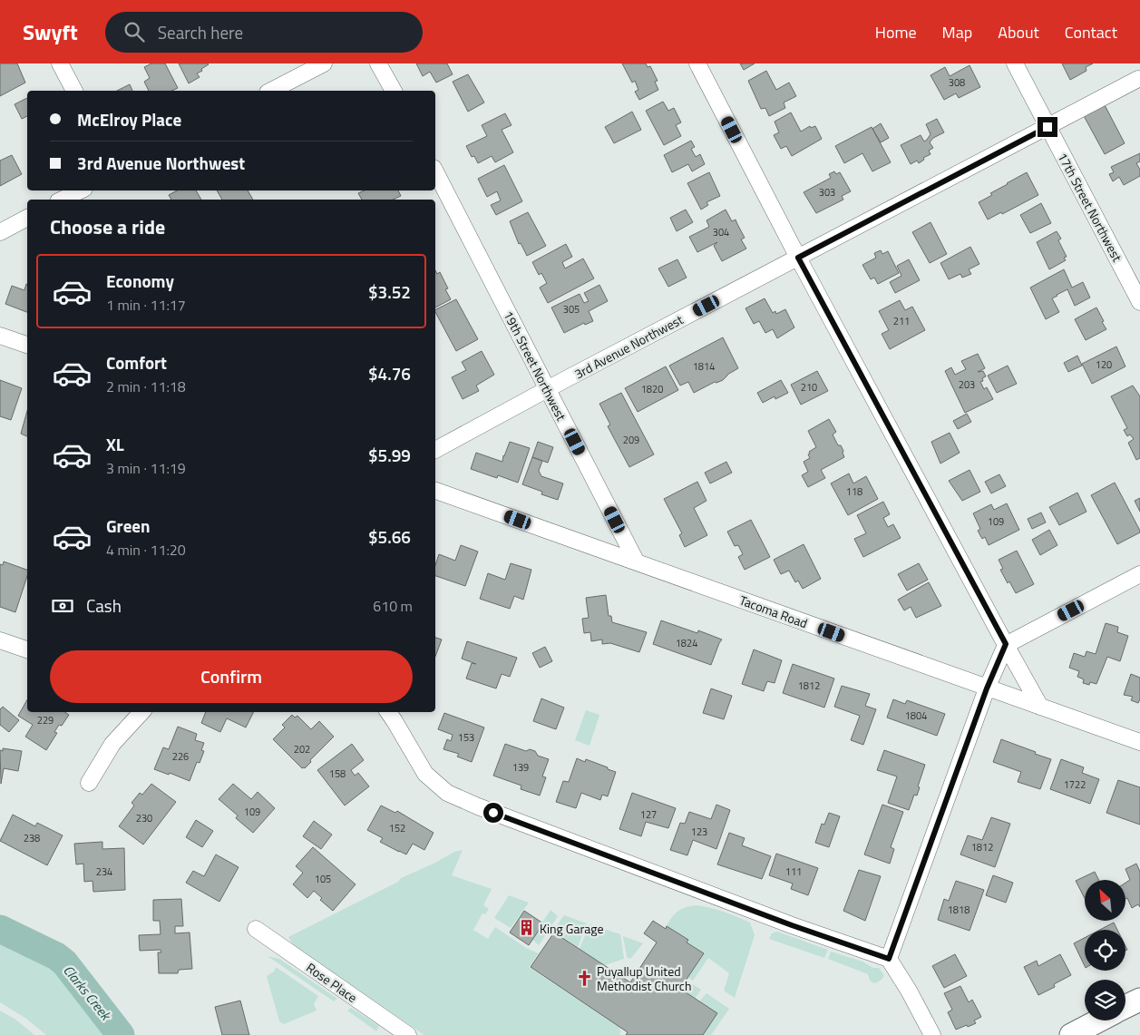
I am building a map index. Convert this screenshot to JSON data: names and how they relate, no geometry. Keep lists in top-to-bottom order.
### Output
{
  "streets": {
    "street": [
      "17th Street Northwest",
      "3rd Avenue Northwest",
      "19th Street Northwest",
      "Tacoma Road",
      "Rose Place"
    ]
  },
  "crossings": [
    ["17th Street Northwest", "3rd Avenue Northwest"],
    ["3rd Avenue Northwest", "19th Street Northwest"],
    ["19th Street Northwest", "Tacoma Road"]
  ],
  "water": ["Clarks Creek"],
  "places": {
    "building": ["King Garage"],
    "church": ["Puyallup United Methodist Church"]
  },
  "house_numbers": [
    "308",
    "303",
    "304",
    "305",
    "211",
    "120",
    "1814",
    "203",
    "210",
    "1820",
    "209",
    "118",
    "109",
    "1824",
    "1812",
    "1804",
    "229",
    "153",
    "202",
    "226",
    "139",
    "158",
    "1722",
    "109",
    "127",
    "230",
    "152",
    "123",
    "238",
    "1812",
    "234",
    "111",
    "105",
    "1818"
  ],
  "north": "top left",
  "page": {
    "header": "Swyft",
    "search": "Search here",
    "nav": [
      "Home",
      "Map",
      "About",
      "Contact"
    ],
    "banner": ["McElroy Place", "3rd Avenue Northwest"],
    "heading": "Choose a ride",
    "list": [
      {
        "name": "Economy",
        "note": "1 min · 11:17",
        "value": "$3.52"
      },
      {
        "name": "Comfort",
        "note": "2 min · 11:18",
        "value": "$4.76"
      },
      {
        "name": "XL",
        "note": "3 min · 11:19",
        "value": "$5.99"
      },
      {
        "name": "Green",
        "note": "4 min · 11:20",
        "value": "$5.66"
      }
    ],
    "pay": ["Cash", "610 m"],
    "buttons": "Confirm"
  }
}
